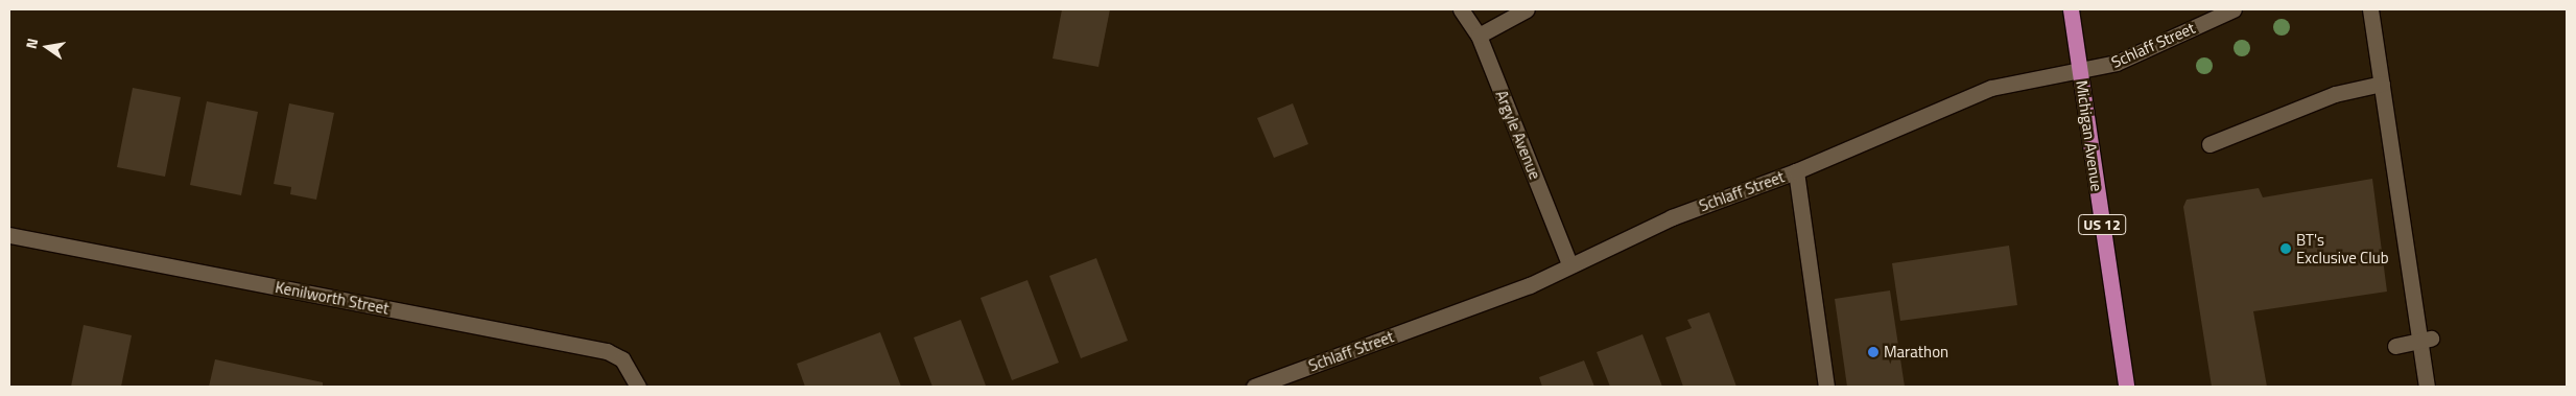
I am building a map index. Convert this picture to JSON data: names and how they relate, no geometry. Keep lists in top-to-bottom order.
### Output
{
  "streets": {
    "main road": ["Michigan Avenue", "US 12"],
    "street": ["Schlaff Street", "Argyle Avenue", "Kenilworth Street"]
  },
  "crossings": [
    ["Schlaff Street", "Argyle Avenue"],
    ["Schlaff Street", "Michigan Avenue"]
  ],
  "places": ["BT's Exclusive Club", "Marathon"],
  "north": "left"
}
